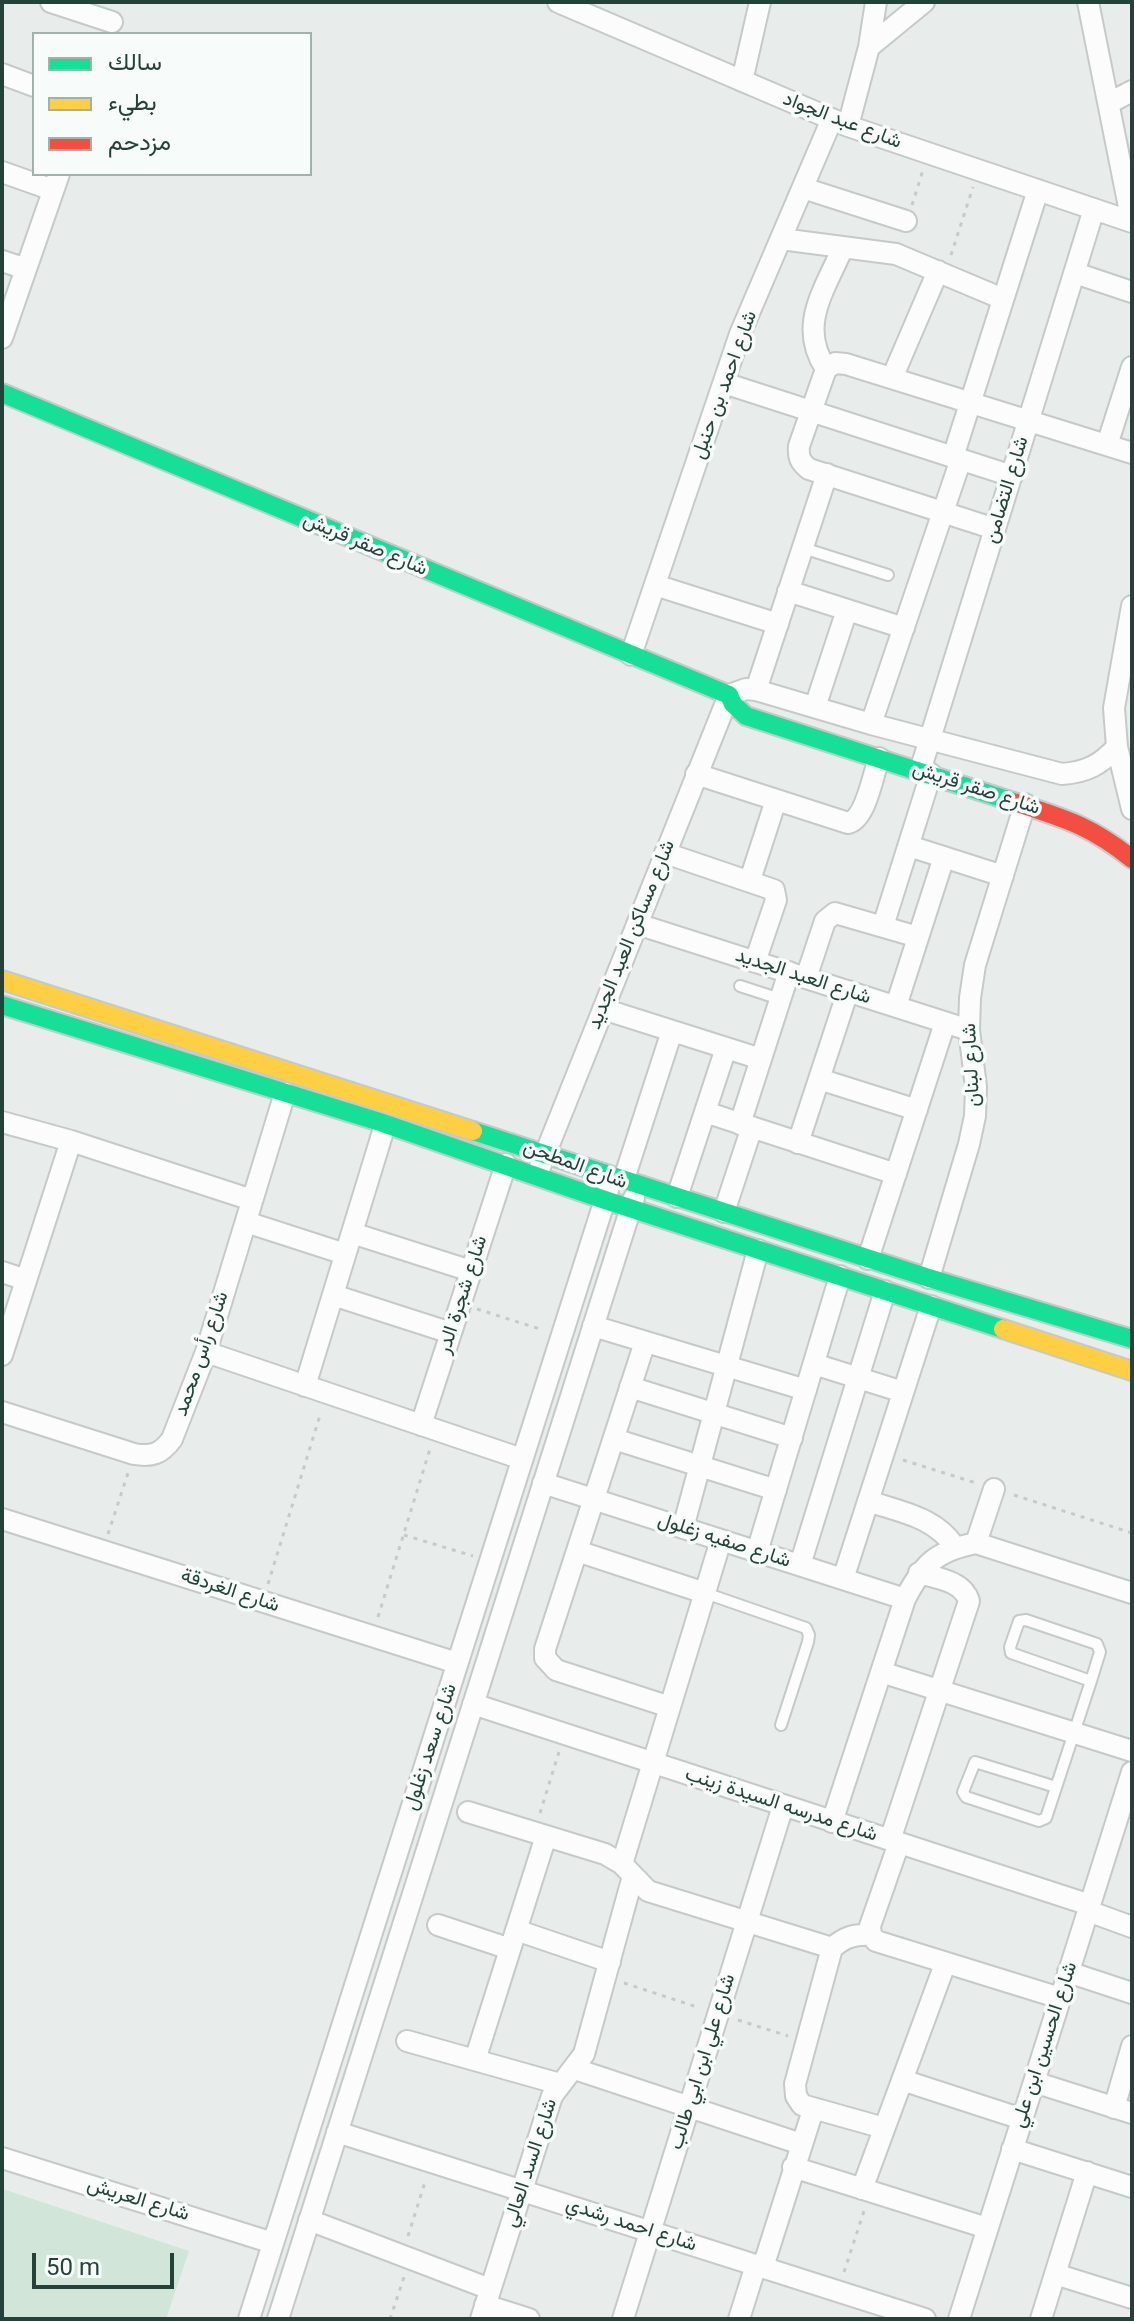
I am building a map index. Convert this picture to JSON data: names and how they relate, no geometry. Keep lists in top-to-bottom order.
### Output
{
  "streets": {
    "street": [
      "شارع عبد الجواد",
      "شارع احمد بن حنبل",
      "شارع التضامن",
      "شارع صقر قريش",
      "شارع مساكن العبد الجديد",
      "شارع العبد الجديد",
      "شارع لبنان",
      "شارع المطحن",
      "شارع شجرة الدر",
      "شارع رأس محمد",
      "شارع صفيه زغلول",
      "شارع الغردقة",
      "شارع سعد زغلول",
      "شارع مدرسه السيدة زينب",
      "شارع الحسين ابن علي",
      "شارع علي ابن ابي طالب",
      "شارع السد العالي",
      "شارع العريش",
      "شارع احمد رشدي"
    ]
  },
  "crossings": [
    ["شارع عبد الجواد", "شارع احمد بن حنبل"],
    ["شارع عبد الجواد", "شارع التضامن"],
    ["شارع احمد بن حنبل", "شارع صقر قريش"],
    ["شارع التضامن", "شارع صقر قريش"],
    ["شارع صقر قريش", "شارع مساكن العبد الجديد"],
    ["شارع صقر قريش", "شارع لبنان"],
    ["شارع مساكن العبد الجديد", "شارع العبد الجديد"],
    ["شارع مساكن العبد الجديد", "شارع المطحن"],
    ["شارع العبد الجديد", "شارع لبنان"],
    ["شارع لبنان", "شارع المطحن"],
    ["شارع المطحن", "شارع شجرة الدر"],
    ["شارع المطحن", "شارع رأس محمد"],
    ["شارع المطحن", "شارع سعد زغلول"],
    ["شارع صفيه زغلول", "شارع سعد زغلول"],
    ["شارع صفيه زغلول", "شارع السد العالي"],
    ["شارع الغردقة", "شارع سعد زغلول"],
    ["شارع سعد زغلول", "شارع مدرسه السيدة زينب"],
    ["شارع سعد زغلول", "شارع العريش"],
    ["شارع سعد زغلول", "شارع احمد رشدي"],
    ["شارع مدرسه السيدة زينب", "شارع الحسين ابن علي"],
    ["شارع مدرسه السيدة زينب", "شارع علي ابن ابي طالب"],
    ["شارع مدرسه السيدة زينب", "شارع السد العالي"],
    ["شارع علي ابن ابي طالب", "شارع احمد رشدي"],
    ["شارع السد العالي", "شارع احمد رشدي"]
  ],
  "legend": ["سالك", "بطيء", "مزدحم"],
  "scale_bar": "50 m"
}
